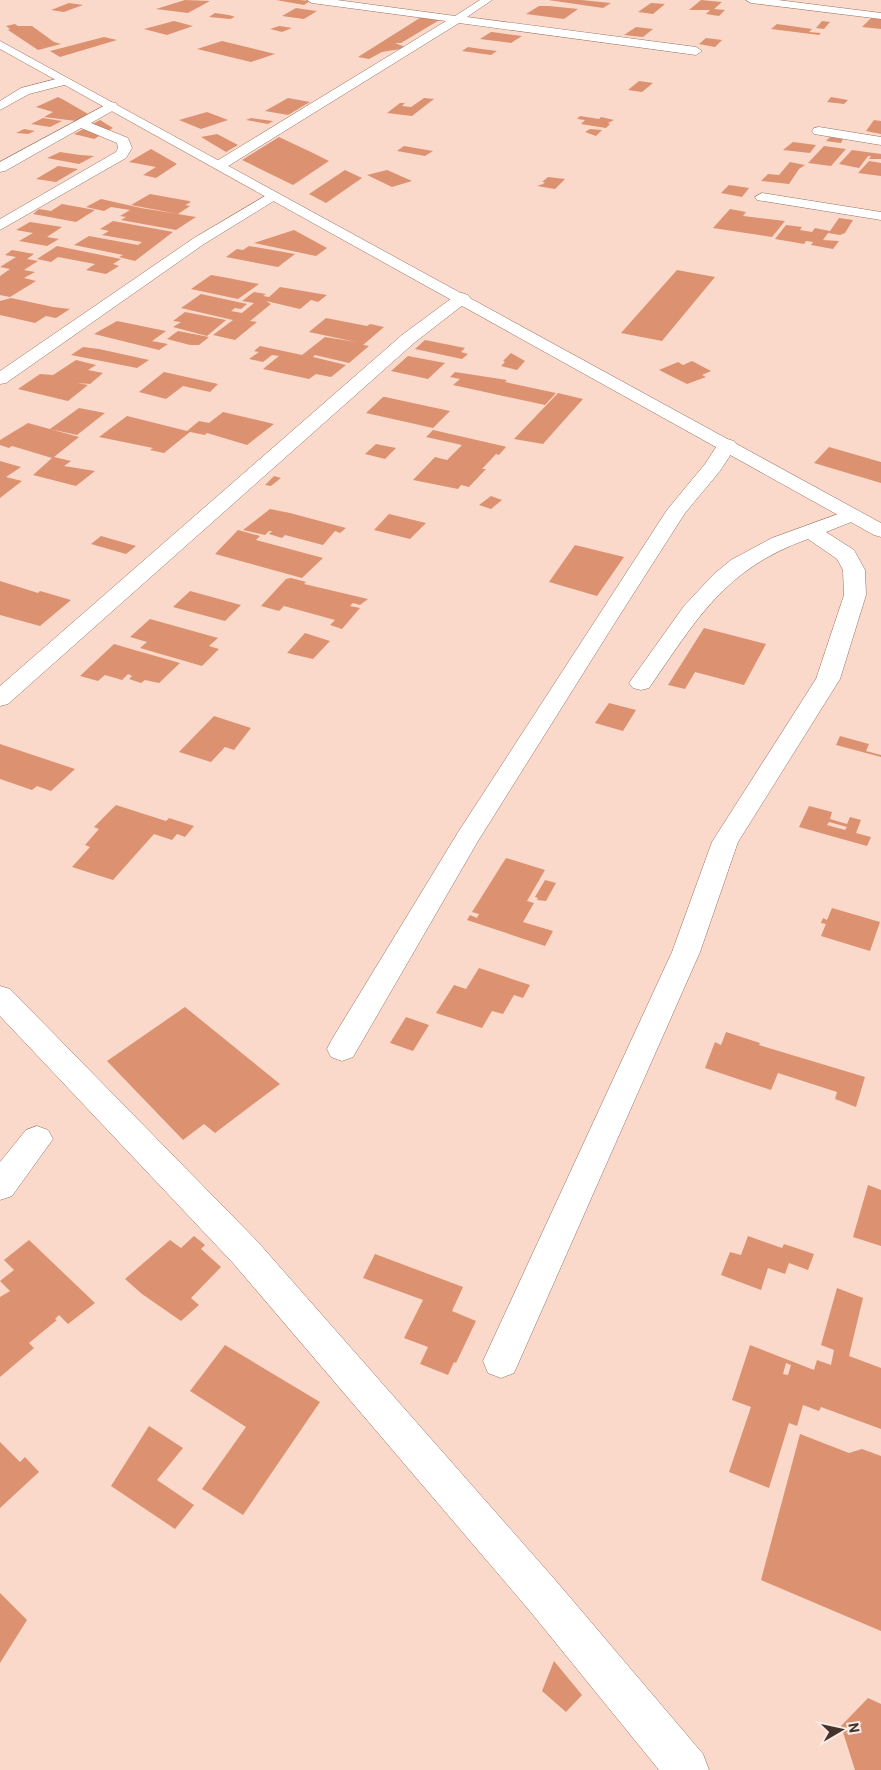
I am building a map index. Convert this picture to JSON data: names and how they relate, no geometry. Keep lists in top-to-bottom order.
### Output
{
  "north": "right"
}
